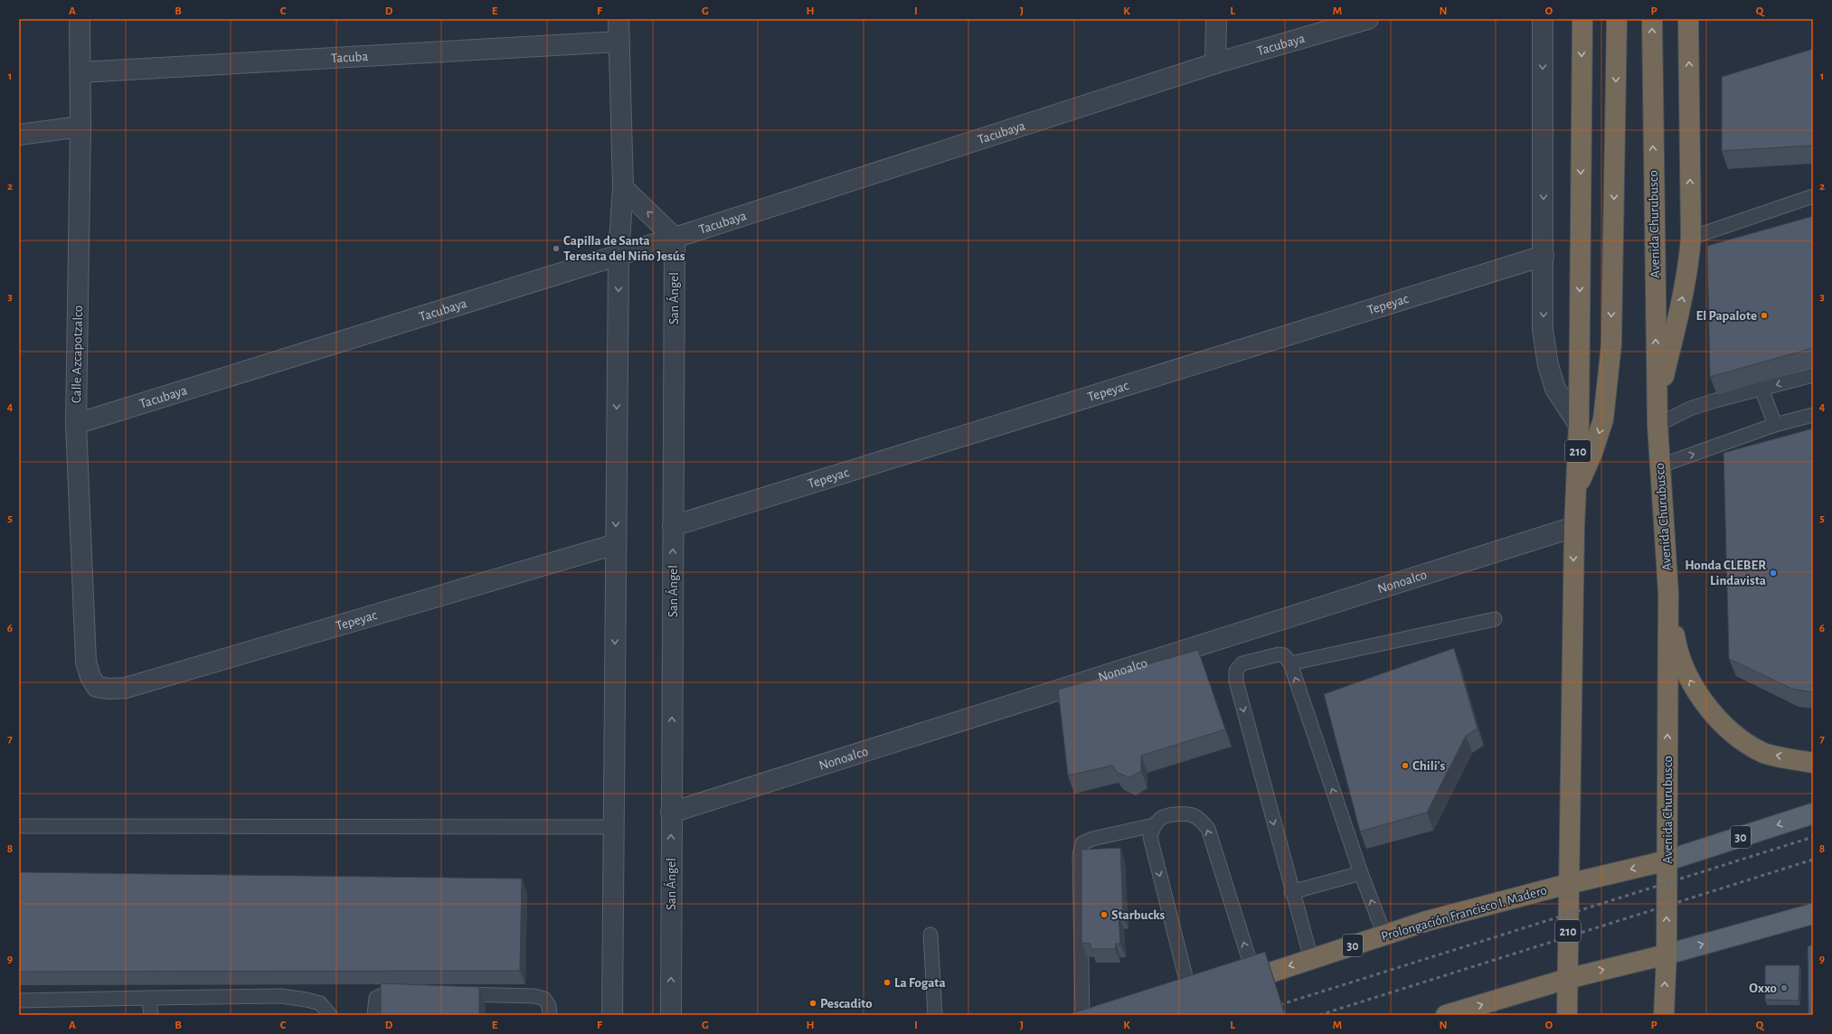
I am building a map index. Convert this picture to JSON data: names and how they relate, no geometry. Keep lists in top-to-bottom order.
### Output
{
  "streets": {
    "highway": [
      "Avenida Churubusco",
      "210",
      "30",
      "Prolongación Francisco I. Madero"
    ],
    "street": [
      "Tacubaya",
      "Tacuba",
      "San Ángel",
      "Tepeyac",
      "Calle Azcapotzalco",
      "Nonoalco"
    ]
  },
  "crossings": [
    ["Tacubaya", "San Ángel"],
    ["Tacubaya", "Calle Azcapotzalco"],
    ["Tacuba", "Calle Azcapotzalco"],
    ["Avenida Churubusco", "30"],
    ["Avenida Churubusco", "Prolongación Francisco I. Madero"],
    ["San Ángel", "Tepeyac"],
    ["San Ángel", "Nonoalco"],
    ["Tepeyac", "Calle Azcapotzalco"],
    ["210", "Nonoalco"],
    ["210", "Prolongación Francisco I. Madero"],
    ["30", "Prolongación Francisco I. Madero"]
  ],
  "places": [
    "Capilla de Santa Teresita del Niño Jesús",
    "El Papalote",
    "Honda CLEBER Lindavista",
    "Chili's",
    "Starbucks",
    "La Fogata",
    "Oxxo",
    "Pescadito"
  ],
  "grid": {
    "columns": [
      "A",
      "B",
      "C",
      "D",
      "E",
      "F",
      "G",
      "H",
      "I",
      "J",
      "K",
      "L",
      "M",
      "N",
      "O",
      "P",
      "Q"
    ],
    "rows": [
      "1",
      "2",
      "3",
      "4",
      "5",
      "6",
      "7",
      "8",
      "9"
    ]
  }
}
